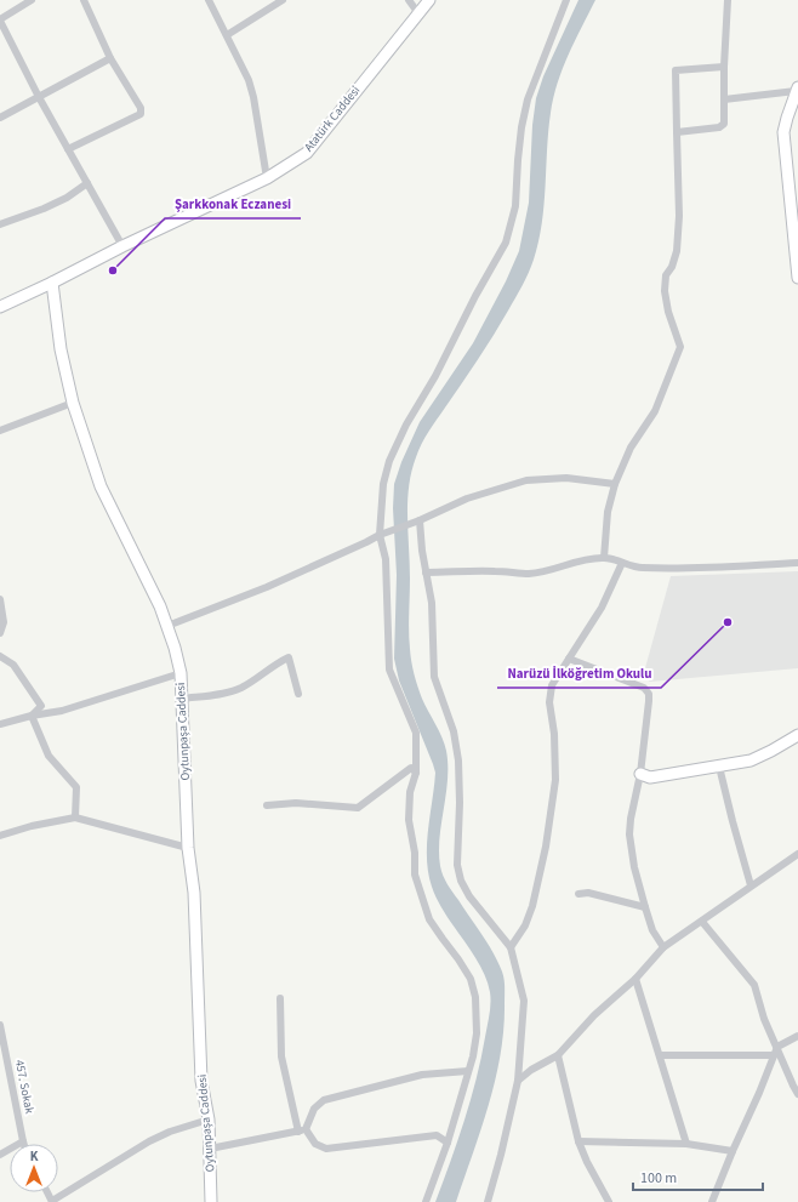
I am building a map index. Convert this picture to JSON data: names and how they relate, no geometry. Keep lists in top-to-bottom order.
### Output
{
  "streets": {
    "street": ["Atatürk Caddesi", "Oytunpaşa Caddesi", "457. Sokak"]
  },
  "crossings": [
    ["Atatürk Caddesi", "Oytunpaşa Caddesi"]
  ],
  "places": ["Şarkkonak Eczanesi", "Narüzü İlköğretim Okulu"],
  "scale_bar": "100 m",
  "north": "top"
}
